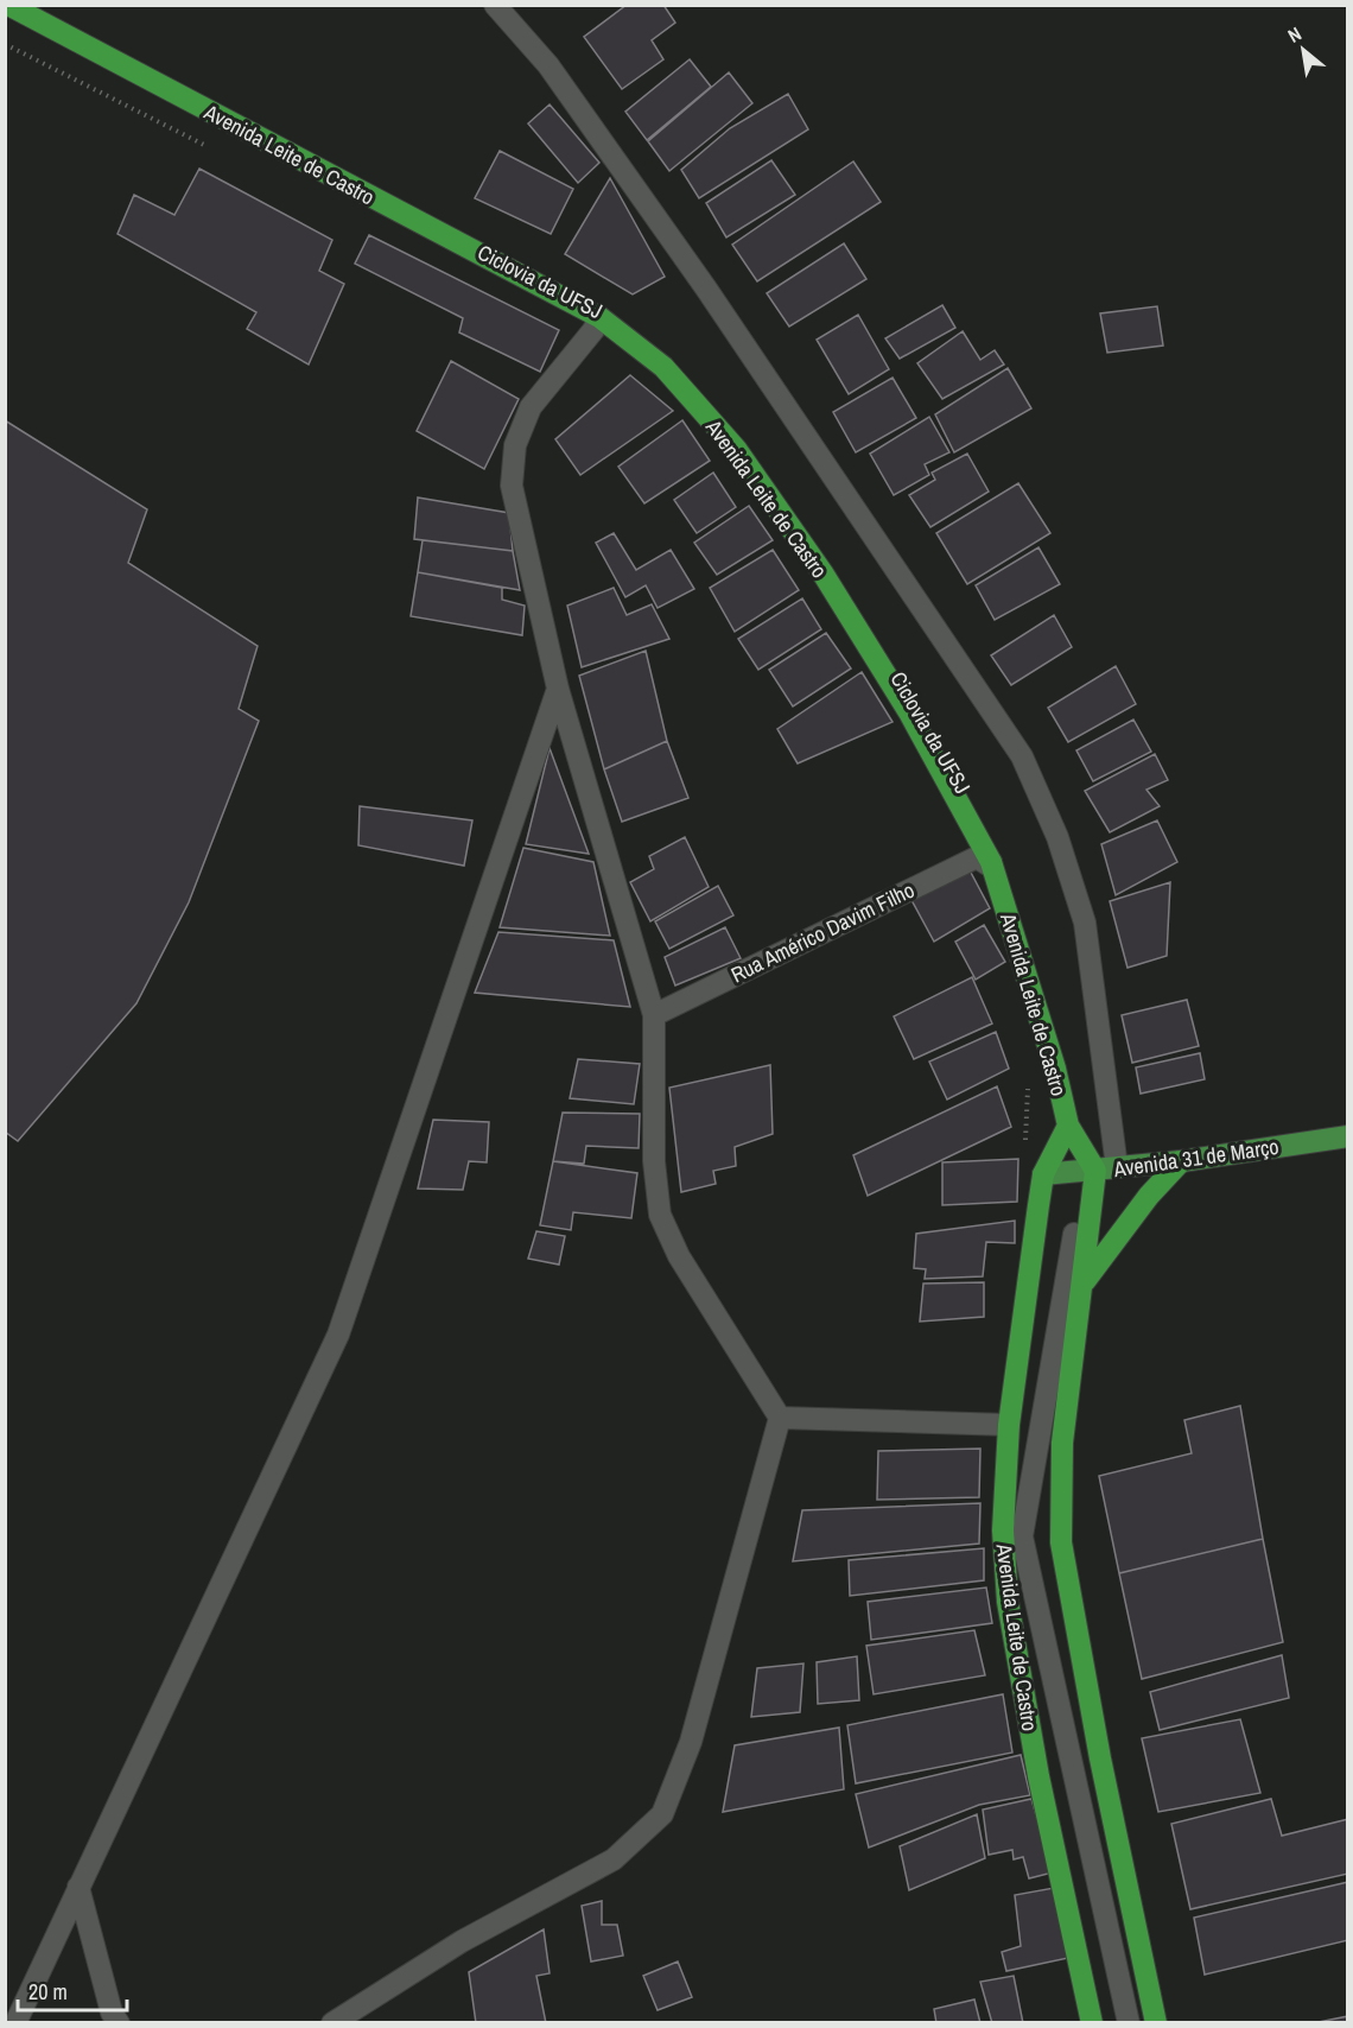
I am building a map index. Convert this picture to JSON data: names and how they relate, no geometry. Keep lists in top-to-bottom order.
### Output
{
  "streets": {
    "highway": ["Avenida Leite de Castro"],
    "main road": ["Avenida 31 de Março"],
    "street": ["Rua Américo Davim Filho"]
  },
  "crossings": [
    ["Avenida Leite de Castro", "Rua Américo Davim Filho"],
    ["Avenida Leite de Castro", "Avenida 31 de Março"]
  ],
  "scale_bar": "20 m",
  "north": "top left"
}
